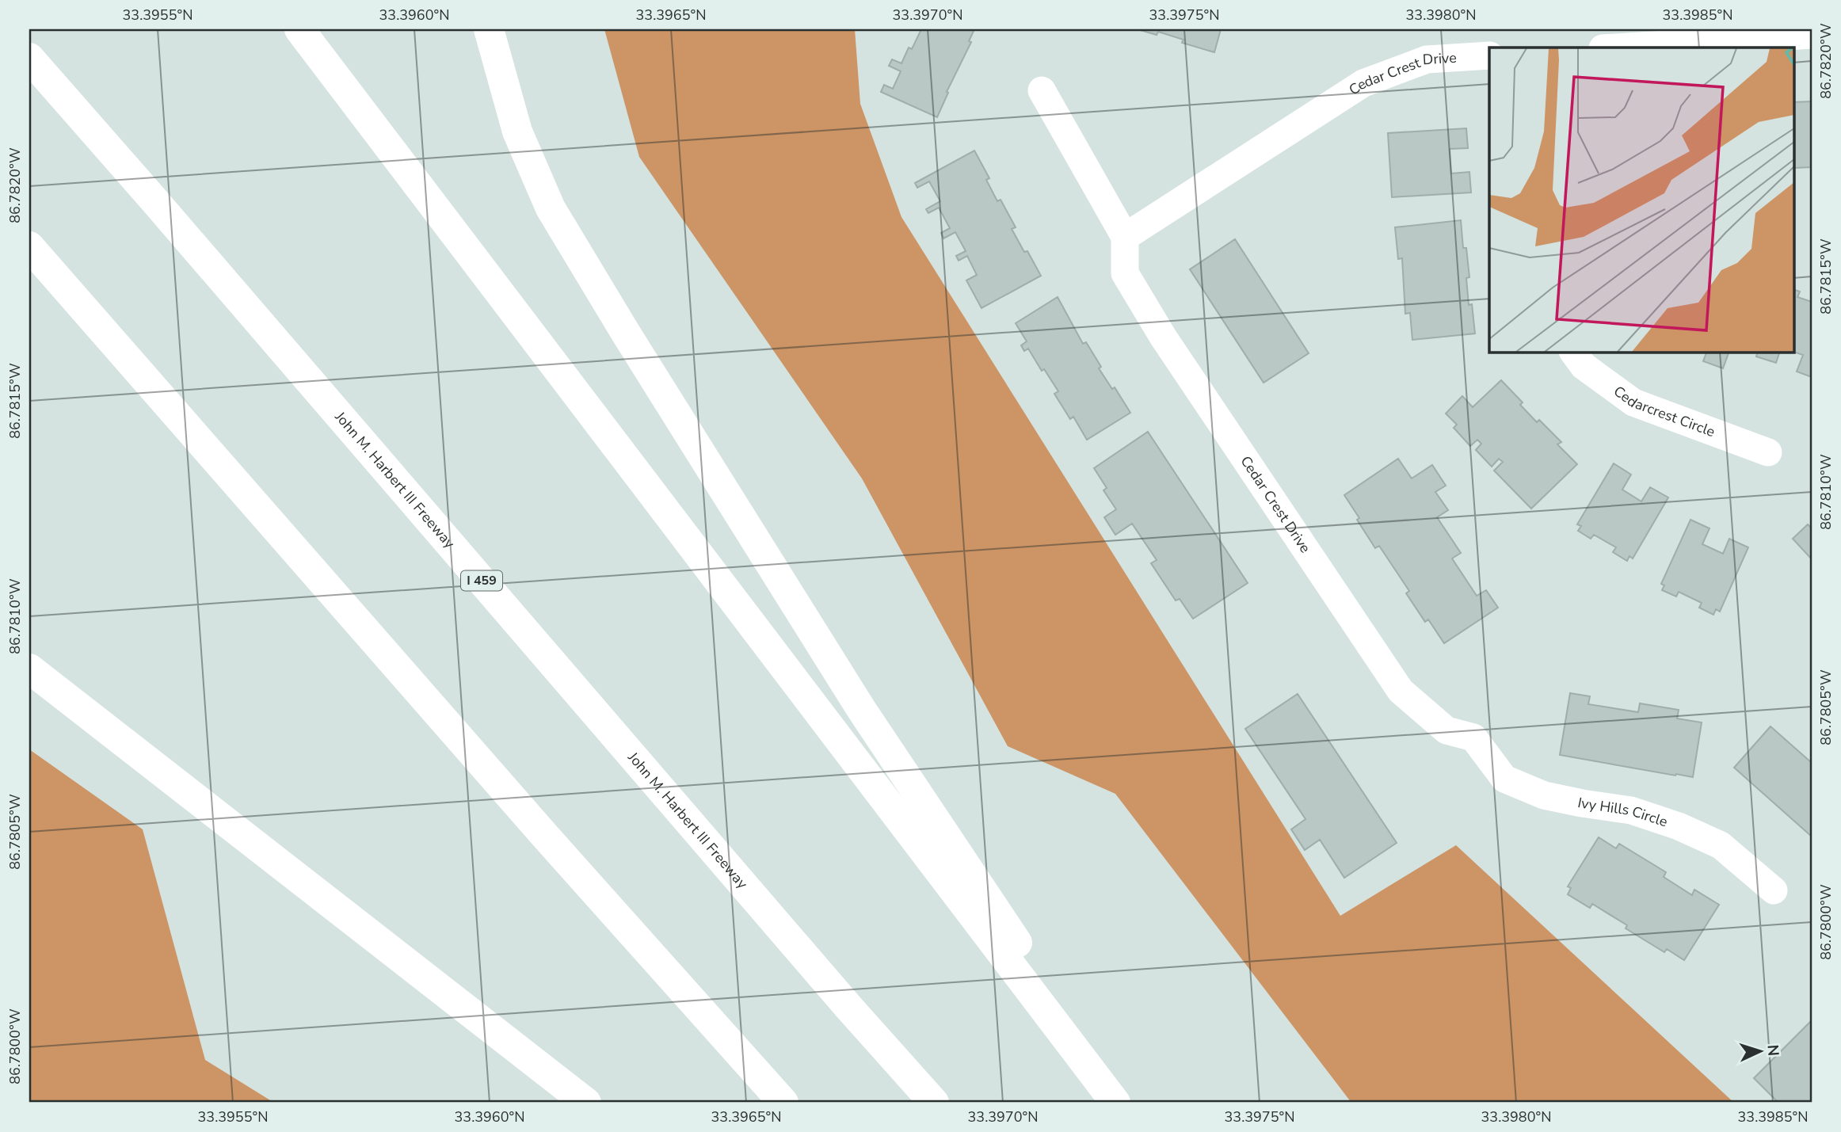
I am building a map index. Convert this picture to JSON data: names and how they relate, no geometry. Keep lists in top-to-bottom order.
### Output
{
  "streets": {
    "highway": ["John M. Harbert III Freeway", "I 459"],
    "street": ["Cedar Crest Drive", "Cedarcrest Circle", "Ivy Hills Circle"]
  },
  "crossings": [
    ["Cedar Crest Drive", "Ivy Hills Circle"]
  ],
  "north": "right",
  "coordinates": [
    "33.3955°N",
    "33.3960°N",
    "33.3965°N",
    "33.3970°N",
    "33.3975°N",
    "33.3980°N",
    "33.3985°N",
    "86.7820°W",
    "86.7815°W",
    "86.7810°W",
    "86.7805°W",
    "86.7800°W"
  ]
}
